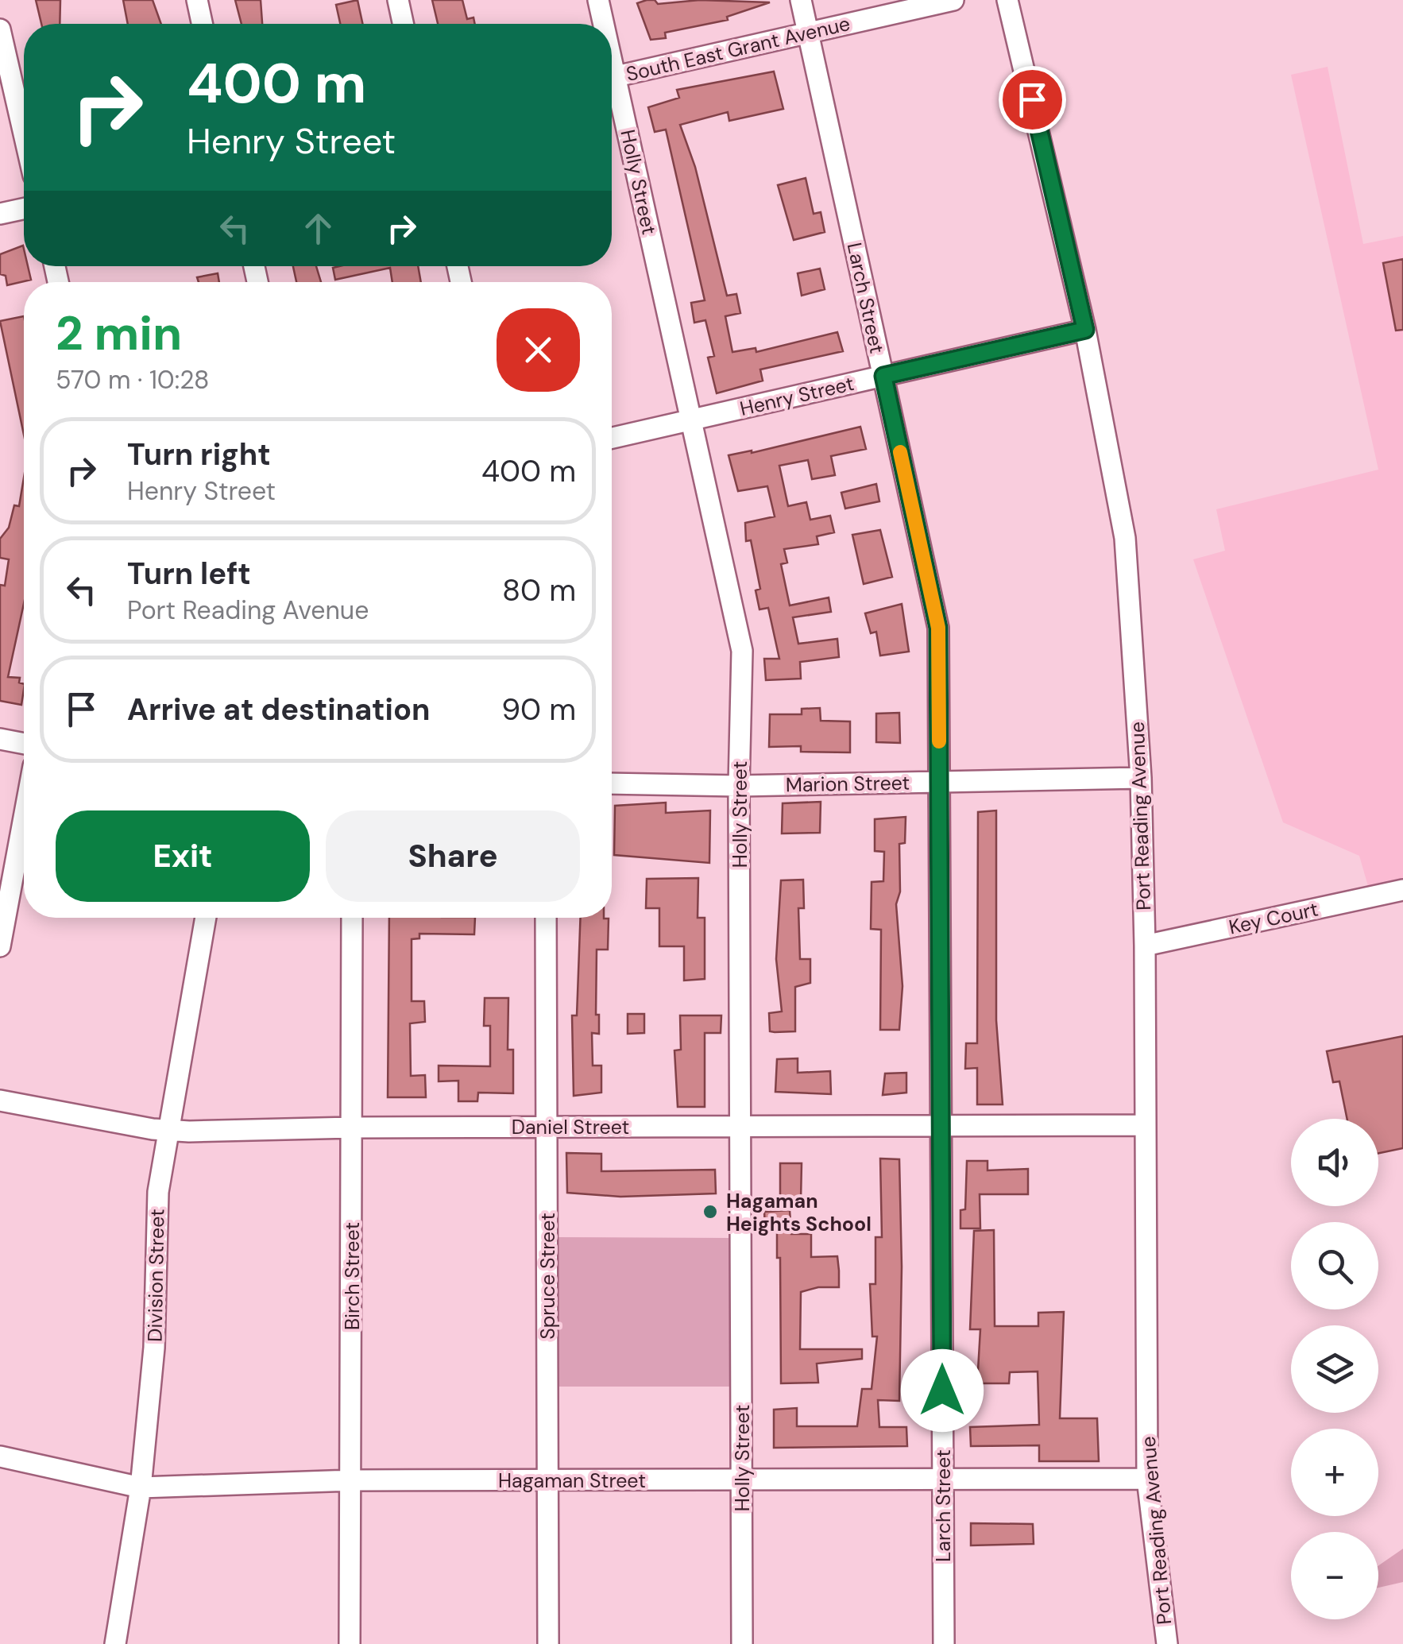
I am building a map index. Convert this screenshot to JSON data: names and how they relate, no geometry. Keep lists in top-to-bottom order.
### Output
{
  "streets": {
    "street": [
      "South East Grant Avenue",
      "Holly Street",
      "Larch Street",
      "Henry Street",
      "Marion Street",
      "Port Reading Avenue",
      "Key Court",
      "Daniel Street",
      "Division Street",
      "Birch Street",
      "Spruce Street",
      "Hagaman Street"
    ]
  },
  "crossings": [
    ["South East Grant Avenue", "Larch Street"],
    ["Holly Street", "Henry Street"],
    ["Holly Street", "Marion Street"],
    ["Holly Street", "Daniel Street"],
    ["Holly Street", "Hagaman Street"],
    ["Larch Street", "Henry Street"],
    ["Larch Street", "Marion Street"],
    ["Larch Street", "Daniel Street"],
    ["Larch Street", "Hagaman Street"],
    ["Henry Street", "Port Reading Avenue"],
    ["Marion Street", "Port Reading Avenue"],
    ["Port Reading Avenue", "Key Court"],
    ["Port Reading Avenue", "Daniel Street"],
    ["Port Reading Avenue", "Hagaman Street"],
    ["Daniel Street", "Division Street"],
    ["Daniel Street", "Birch Street"],
    ["Daniel Street", "Spruce Street"],
    ["Division Street", "Hagaman Street"],
    ["Birch Street", "Hagaman Street"],
    ["Spruce Street", "Hagaman Street"]
  ],
  "places": ["Hagaman Heights School"],
  "page": {
    "turn": ["400 m", "Henry Street"],
    "heading": ["2 min", "570 m · 10:28"],
    "list": [
      {
        "name": "Turn right",
        "note": "Henry Street",
        "value": "400 m"
      },
      {
        "name": "Turn left",
        "note": "Port Reading Avenue",
        "value": "80 m"
      },
      {
        "name": "Arrive at destination",
        "value": "90 m"
      }
    ],
    "buttons": ["Exit", "Share"],
    "map_buttons": ["+", "−"]
  }
}
